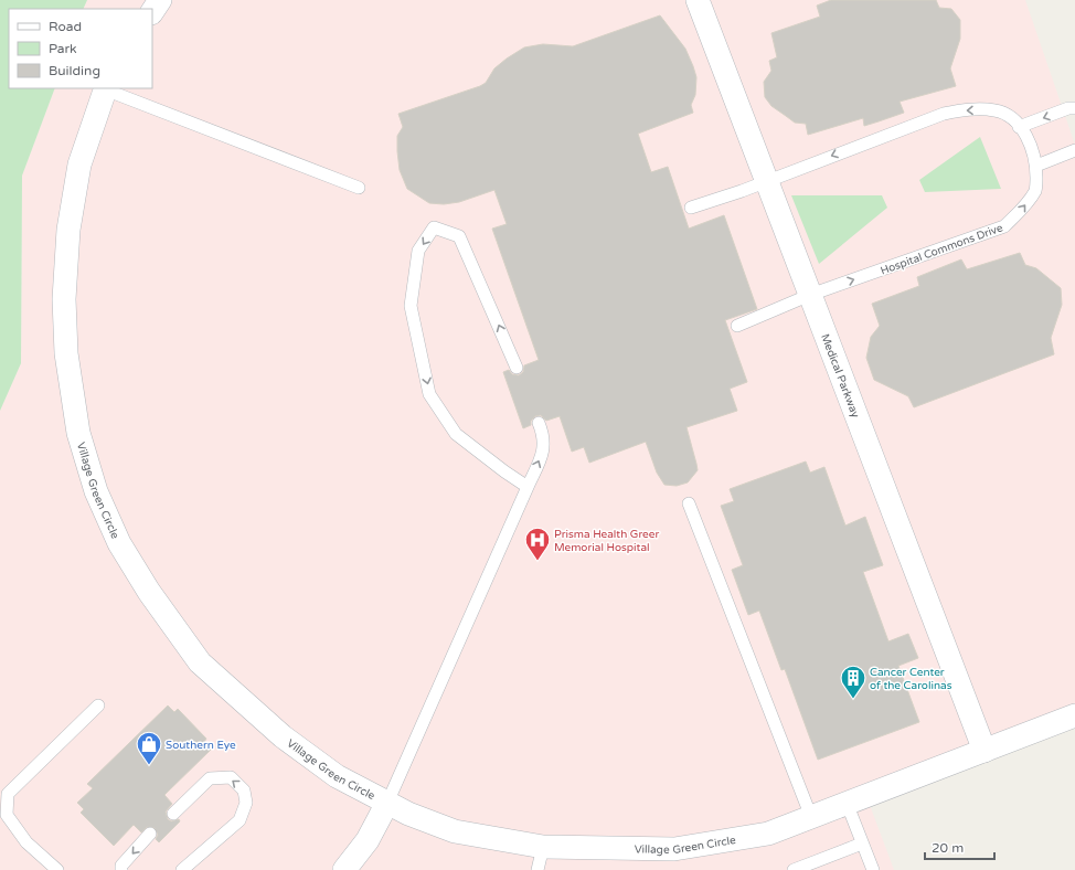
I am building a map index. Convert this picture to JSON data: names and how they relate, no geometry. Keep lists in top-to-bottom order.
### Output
{
  "streets": {
    "street": ["Medical Parkway", "Village Green Circle"],
    "lane": ["Hospital Commons Drive"]
  },
  "crossings": [
    ["Hospital Commons Drive", "Medical Parkway"],
    ["Medical Parkway", "Village Green Circle"]
  ],
  "places": {
    "hospital": ["Prisma Health Greer Memorial Hospital"],
    "building": ["Cancer Center of the Carolinas"],
    "shop": ["Southern Eye"]
  },
  "legend": ["Road", "Park", "Building"],
  "scale_bar": "20 m"
}
